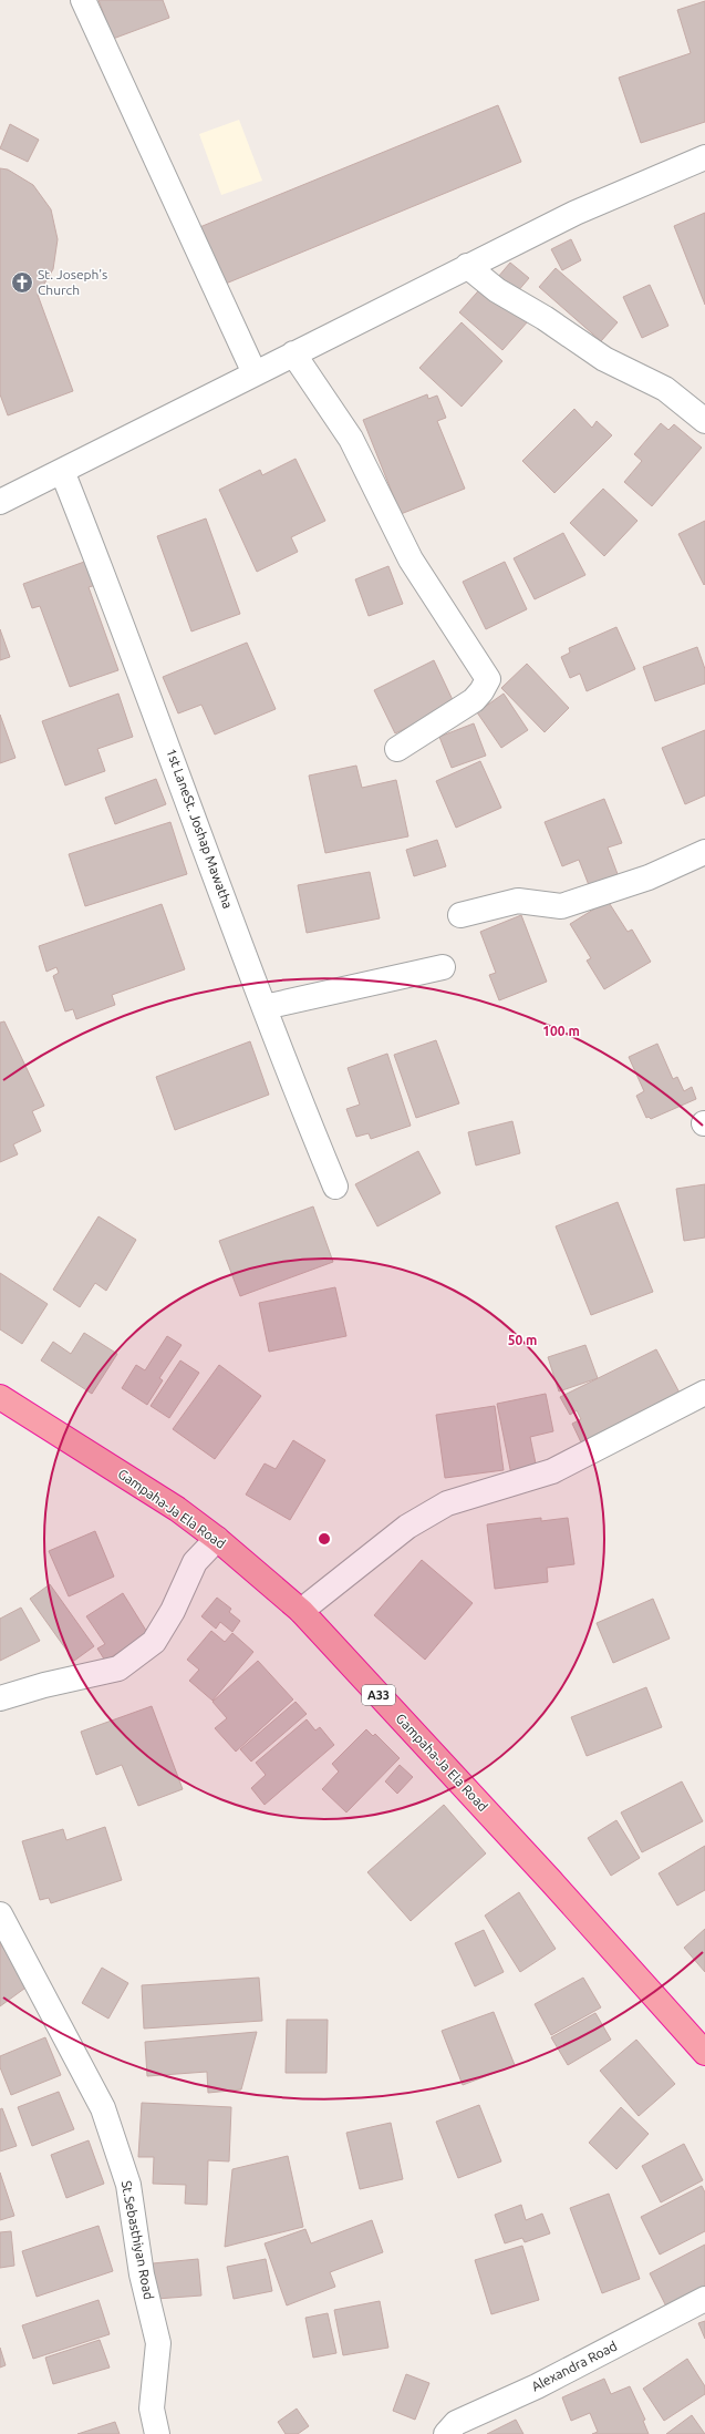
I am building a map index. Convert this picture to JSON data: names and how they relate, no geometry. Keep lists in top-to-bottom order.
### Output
{
  "streets": {
    "highway": ["Gampaha-Ja Ela Road", "A33"],
    "street": ["1st LaneSt. Joshap Mawatha", "St.Sebasthiyan Road", "Alexandra Road"]
  },
  "places": {
    "church": ["St. Joseph's Church"]
  },
  "rings": ["100 m", "50 m"]
}
